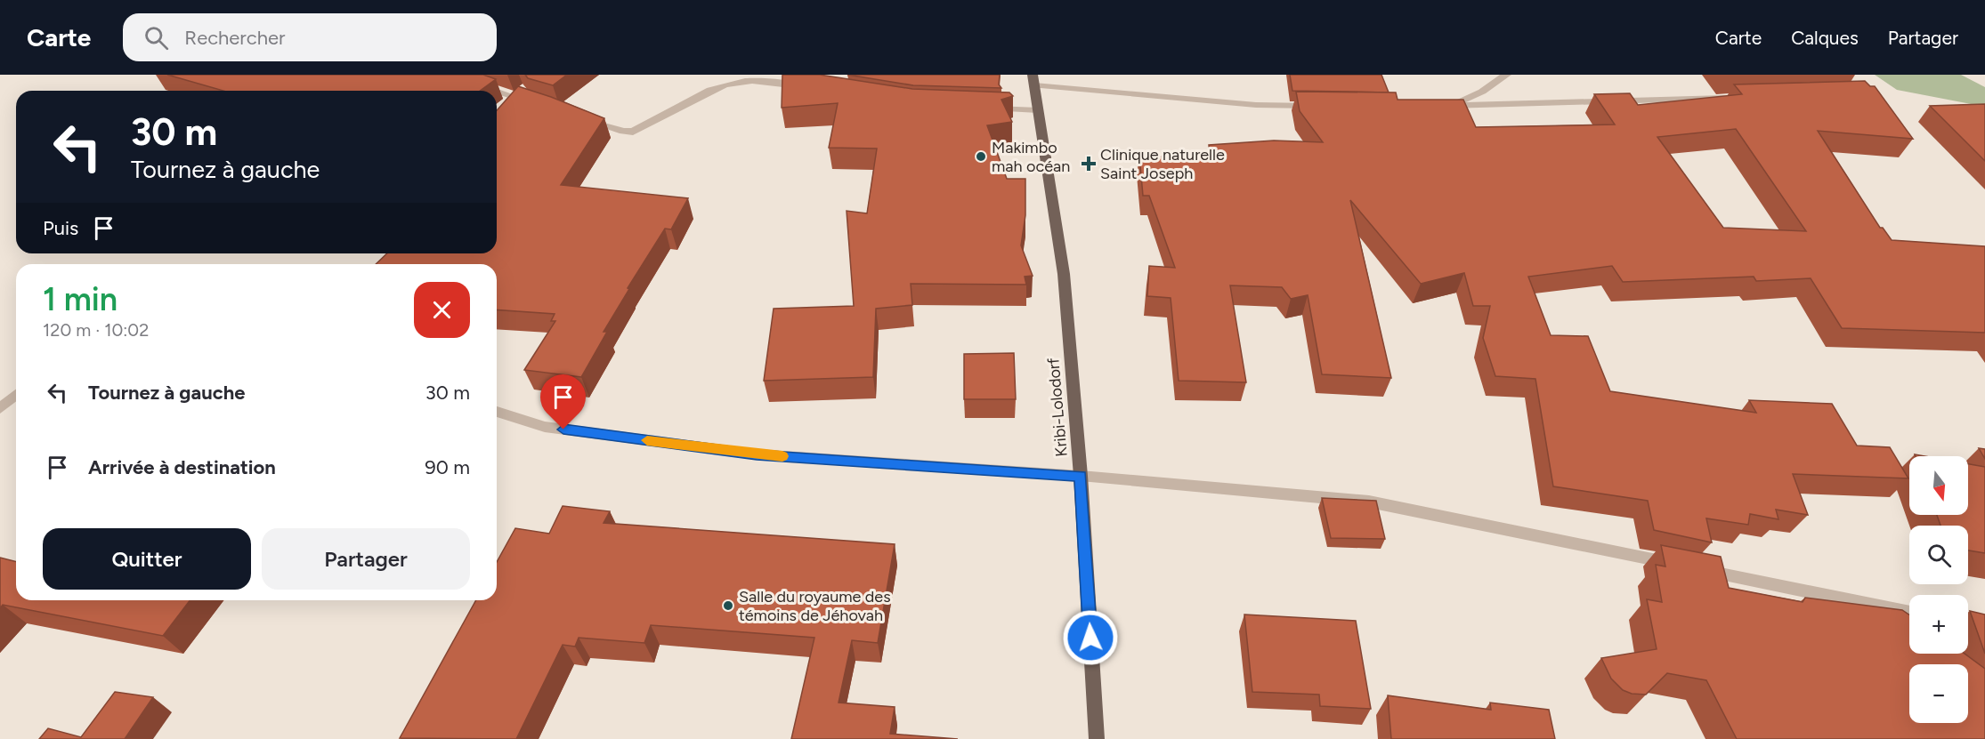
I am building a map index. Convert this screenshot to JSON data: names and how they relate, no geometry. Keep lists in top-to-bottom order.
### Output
{
  "streets": {
    "main road": ["Kribi-Lolodorf"]
  },
  "places": {
    "other": ["Makimbo mah océan", "Salle du royaume des témoins de Jéhovah"],
    "health": ["Clinique naturelle Saint Joseph"]
  },
  "north": "bottom",
  "page": {
    "header": "Carte",
    "search": "Rechercher",
    "nav": ["Carte", "Calques", "Partager"],
    "turn": ["30 m", "Tournez à gauche"],
    "then": "Puis",
    "heading": ["1 min", "120 m · 10:02"],
    "list": [
      {
        "name": "Tournez à gauche",
        "value": "30 m"
      },
      {
        "name": "Arrivée à destination",
        "value": "90 m"
      }
    ],
    "map_buttons": ["+", "−"],
    "buttons": ["Quitter", "Partager"]
  }
}
